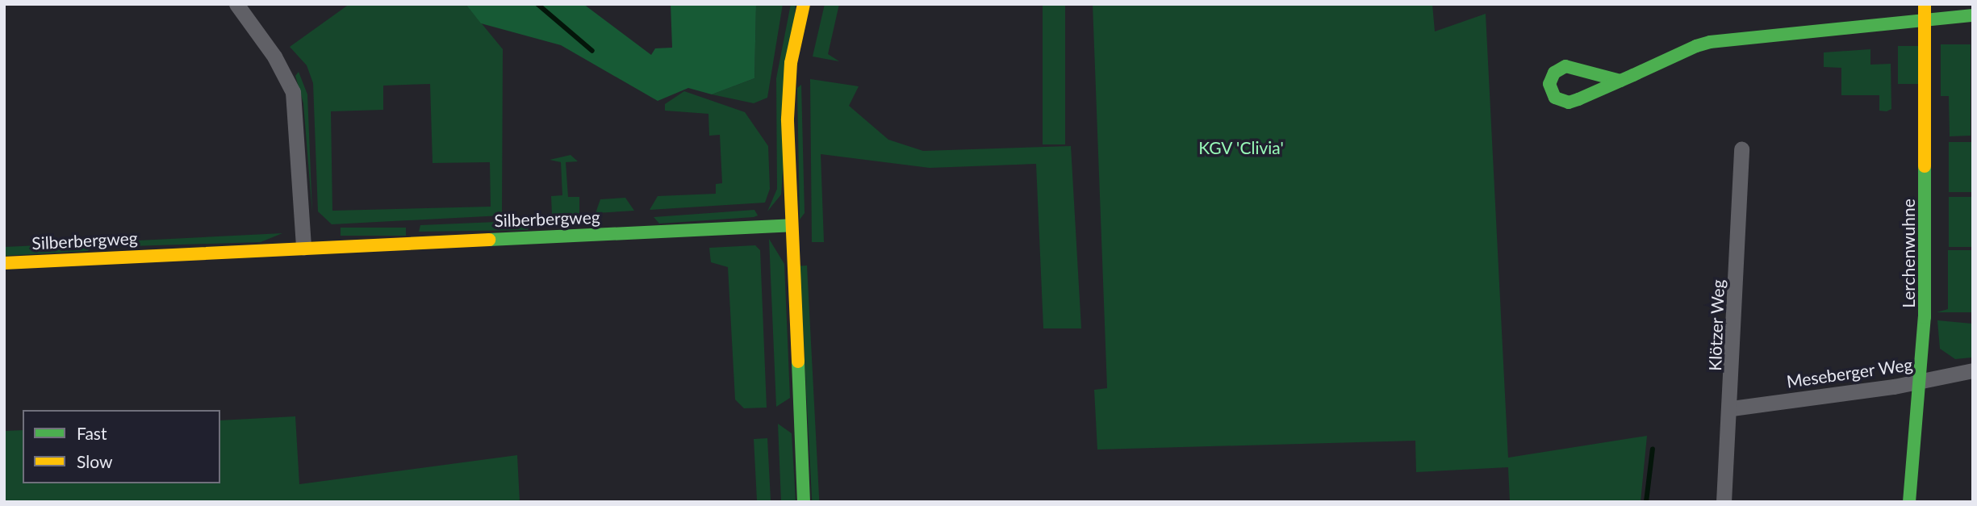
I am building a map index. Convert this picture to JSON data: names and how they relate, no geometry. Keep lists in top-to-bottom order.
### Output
{
  "streets": {
    "street": [
      "Silberbergweg",
      "Lerchenwuhne",
      "Klötzer Weg",
      "Meseberger Weg"
    ]
  },
  "crossings": [
    ["Lerchenwuhne", "Meseberger Weg"],
    ["Klötzer Weg", "Meseberger Weg"]
  ],
  "parks": ["KGV 'Clivia'"],
  "legend": ["Fast", "Slow"]
}
